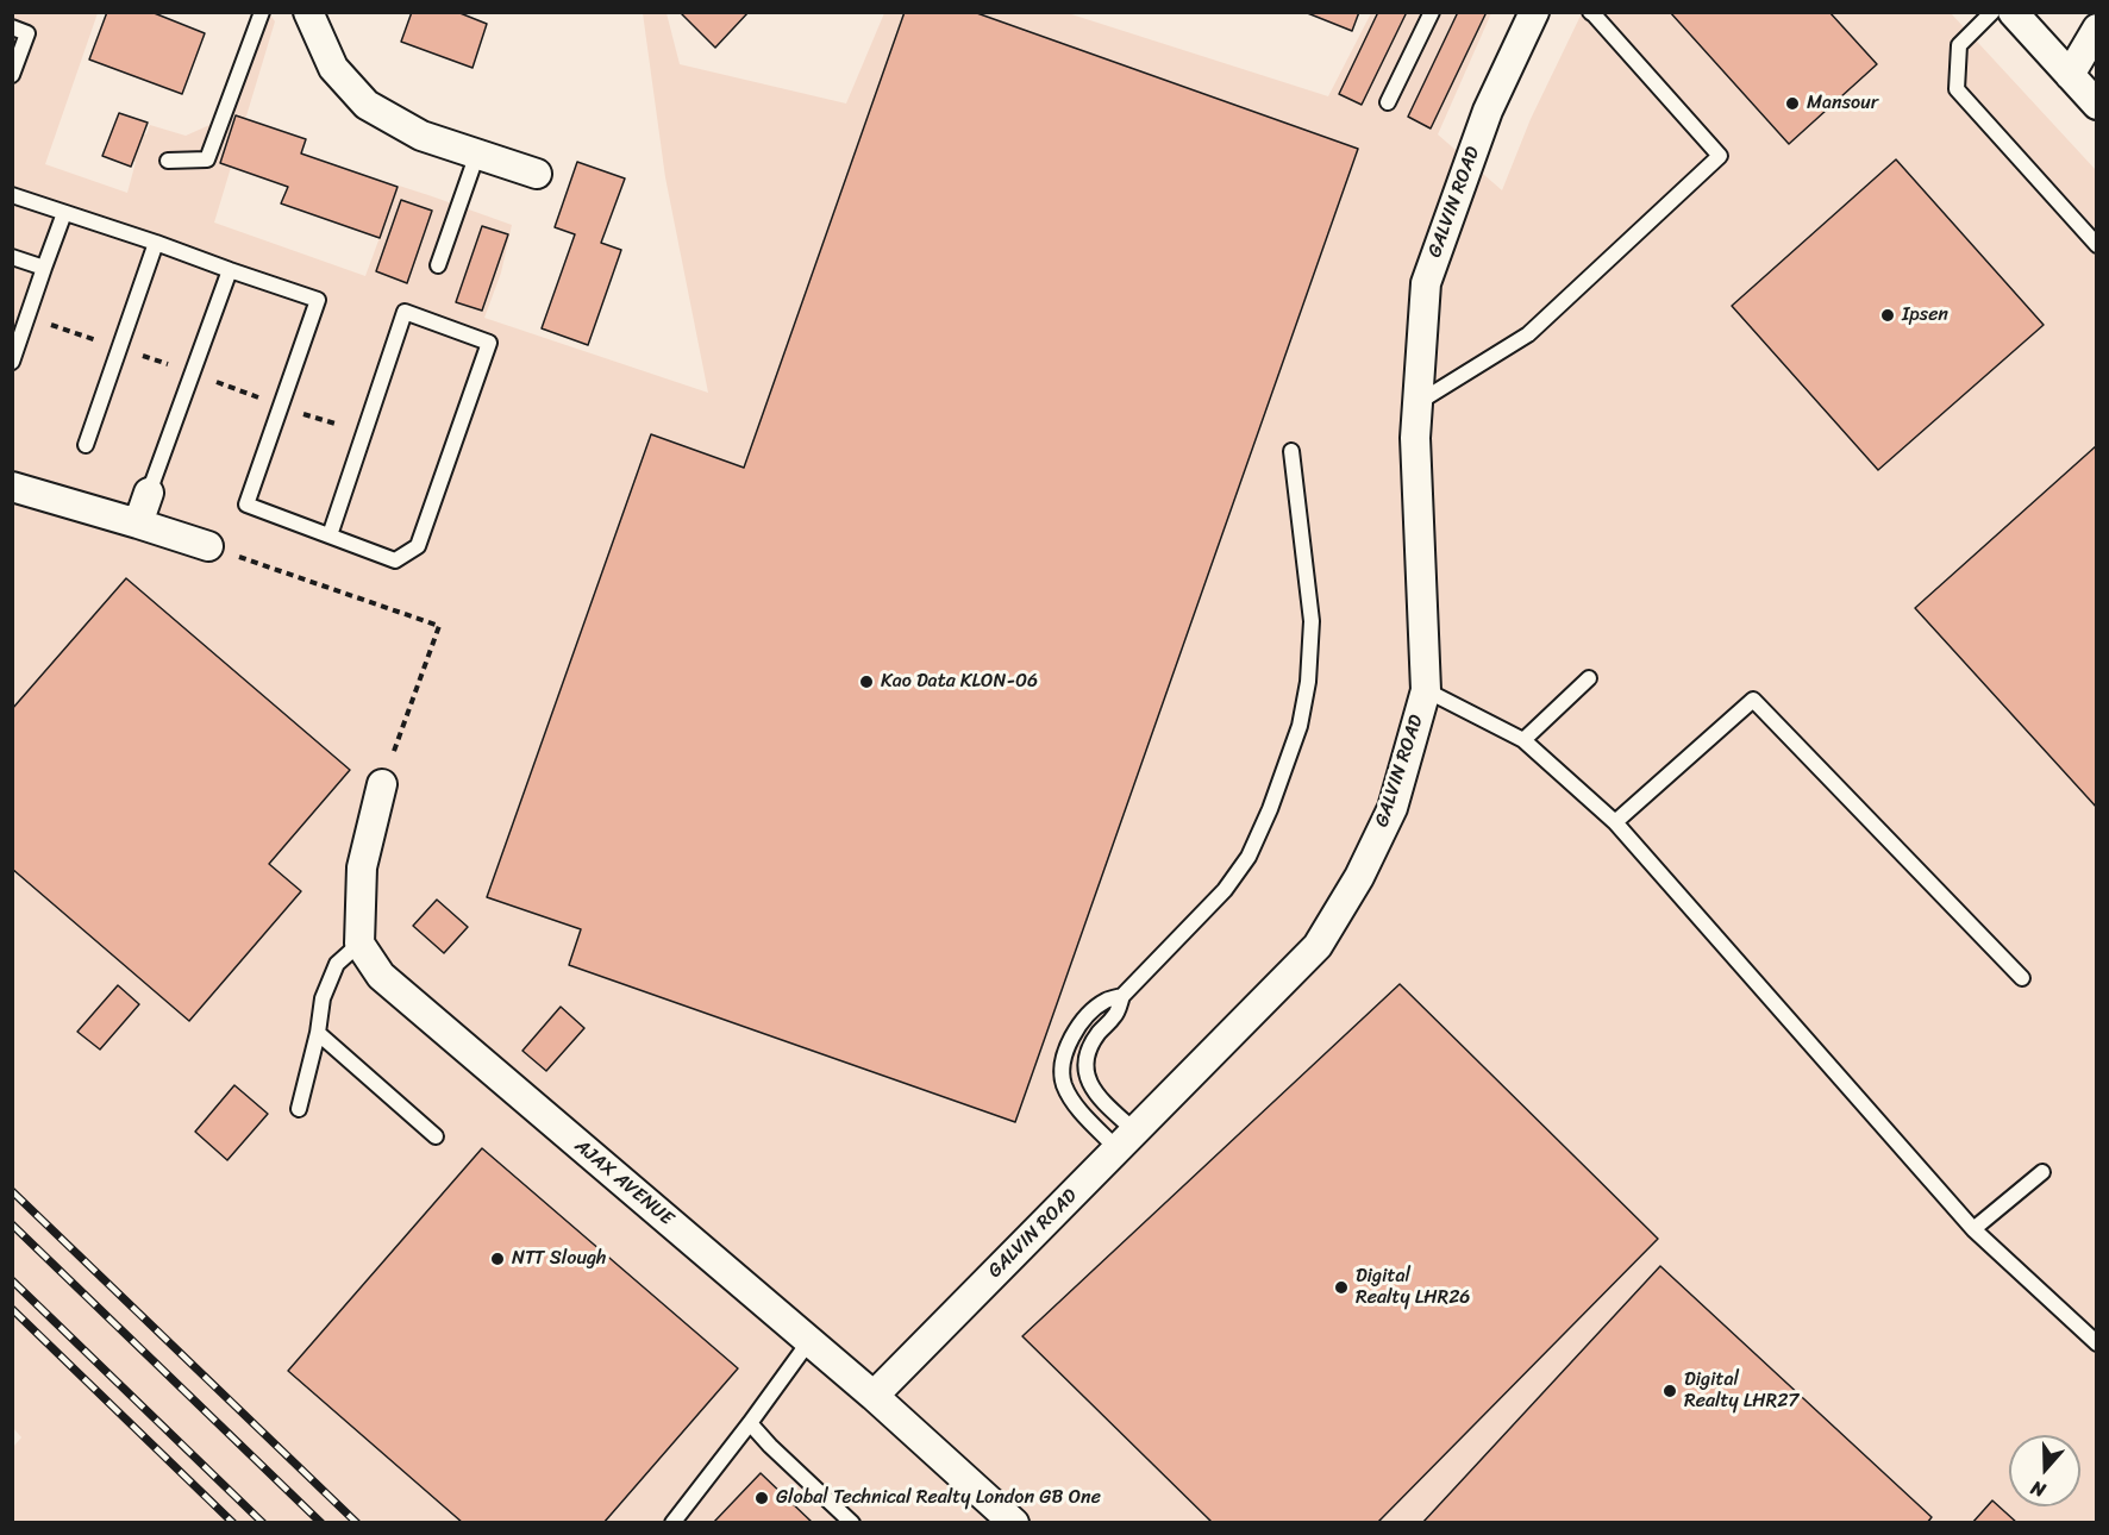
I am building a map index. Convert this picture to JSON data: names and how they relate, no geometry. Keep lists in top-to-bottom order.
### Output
{
  "streets": {
    "street": ["GALVIN ROAD", "AJAX AVENUE"]
  },
  "crossings": [
    ["GALVIN ROAD", "AJAX AVENUE"]
  ],
  "places": [
    "Mansour",
    "Ipsen",
    "Kao Data KLON-06",
    "NTT Slough",
    "Digital Realty LHR26",
    "Digital Realty LHR27",
    "Global Technical Realty London GB One"
  ],
  "north": "bottom"
}
